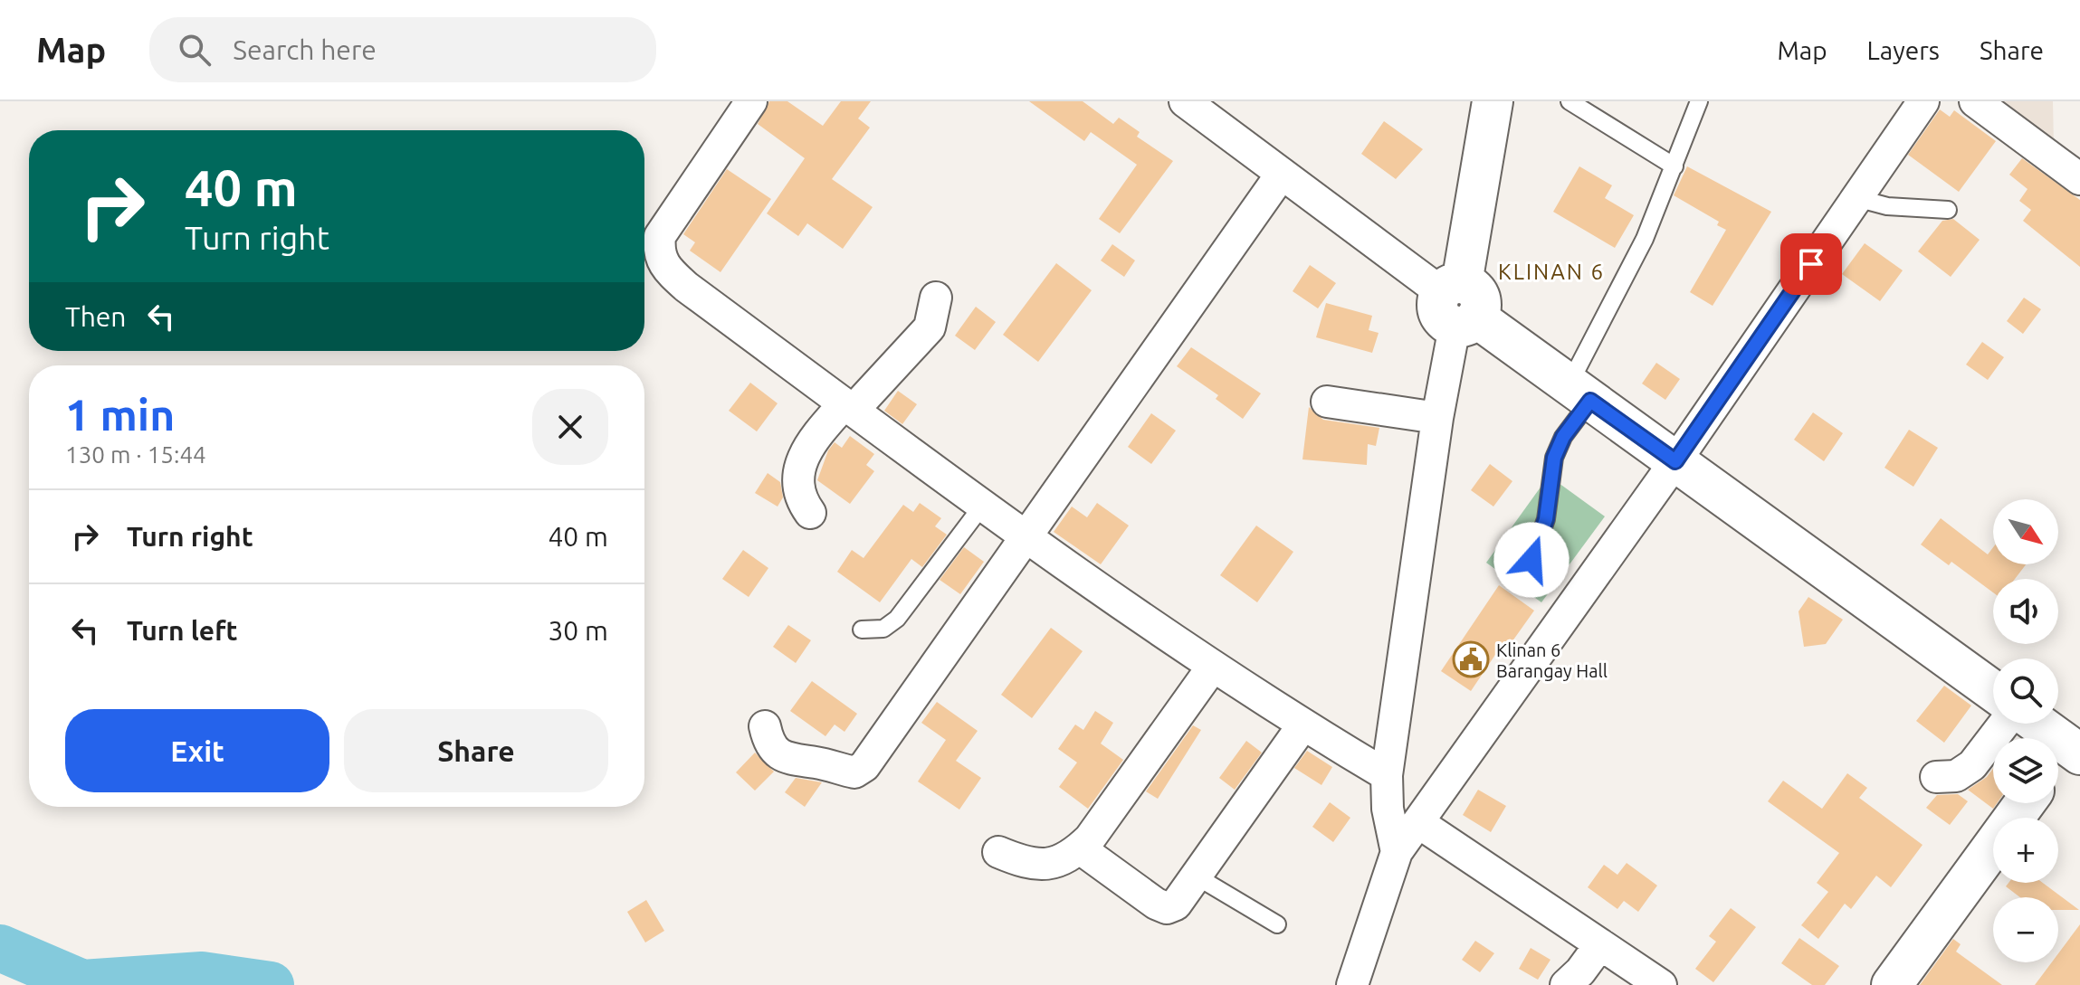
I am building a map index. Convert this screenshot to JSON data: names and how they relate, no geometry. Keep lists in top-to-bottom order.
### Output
{
  "districts": ["KLINAN 6"],
  "places": {
    "public building": ["Klinan 6 Barangay Hall"]
  },
  "north": "bottom right",
  "page": {
    "header": "Map",
    "search": "Search here",
    "nav": ["Map", "Layers", "Share"],
    "turn": ["40 m", "Turn right"],
    "then": "Then",
    "heading": ["1 min", "130 m · 15:44"],
    "list": [
      {
        "name": "Turn right",
        "value": "40 m"
      },
      {
        "name": "Turn left",
        "value": "30 m"
      }
    ],
    "map_buttons": ["+", "−"],
    "buttons": ["Exit", "Share"]
  }
}
